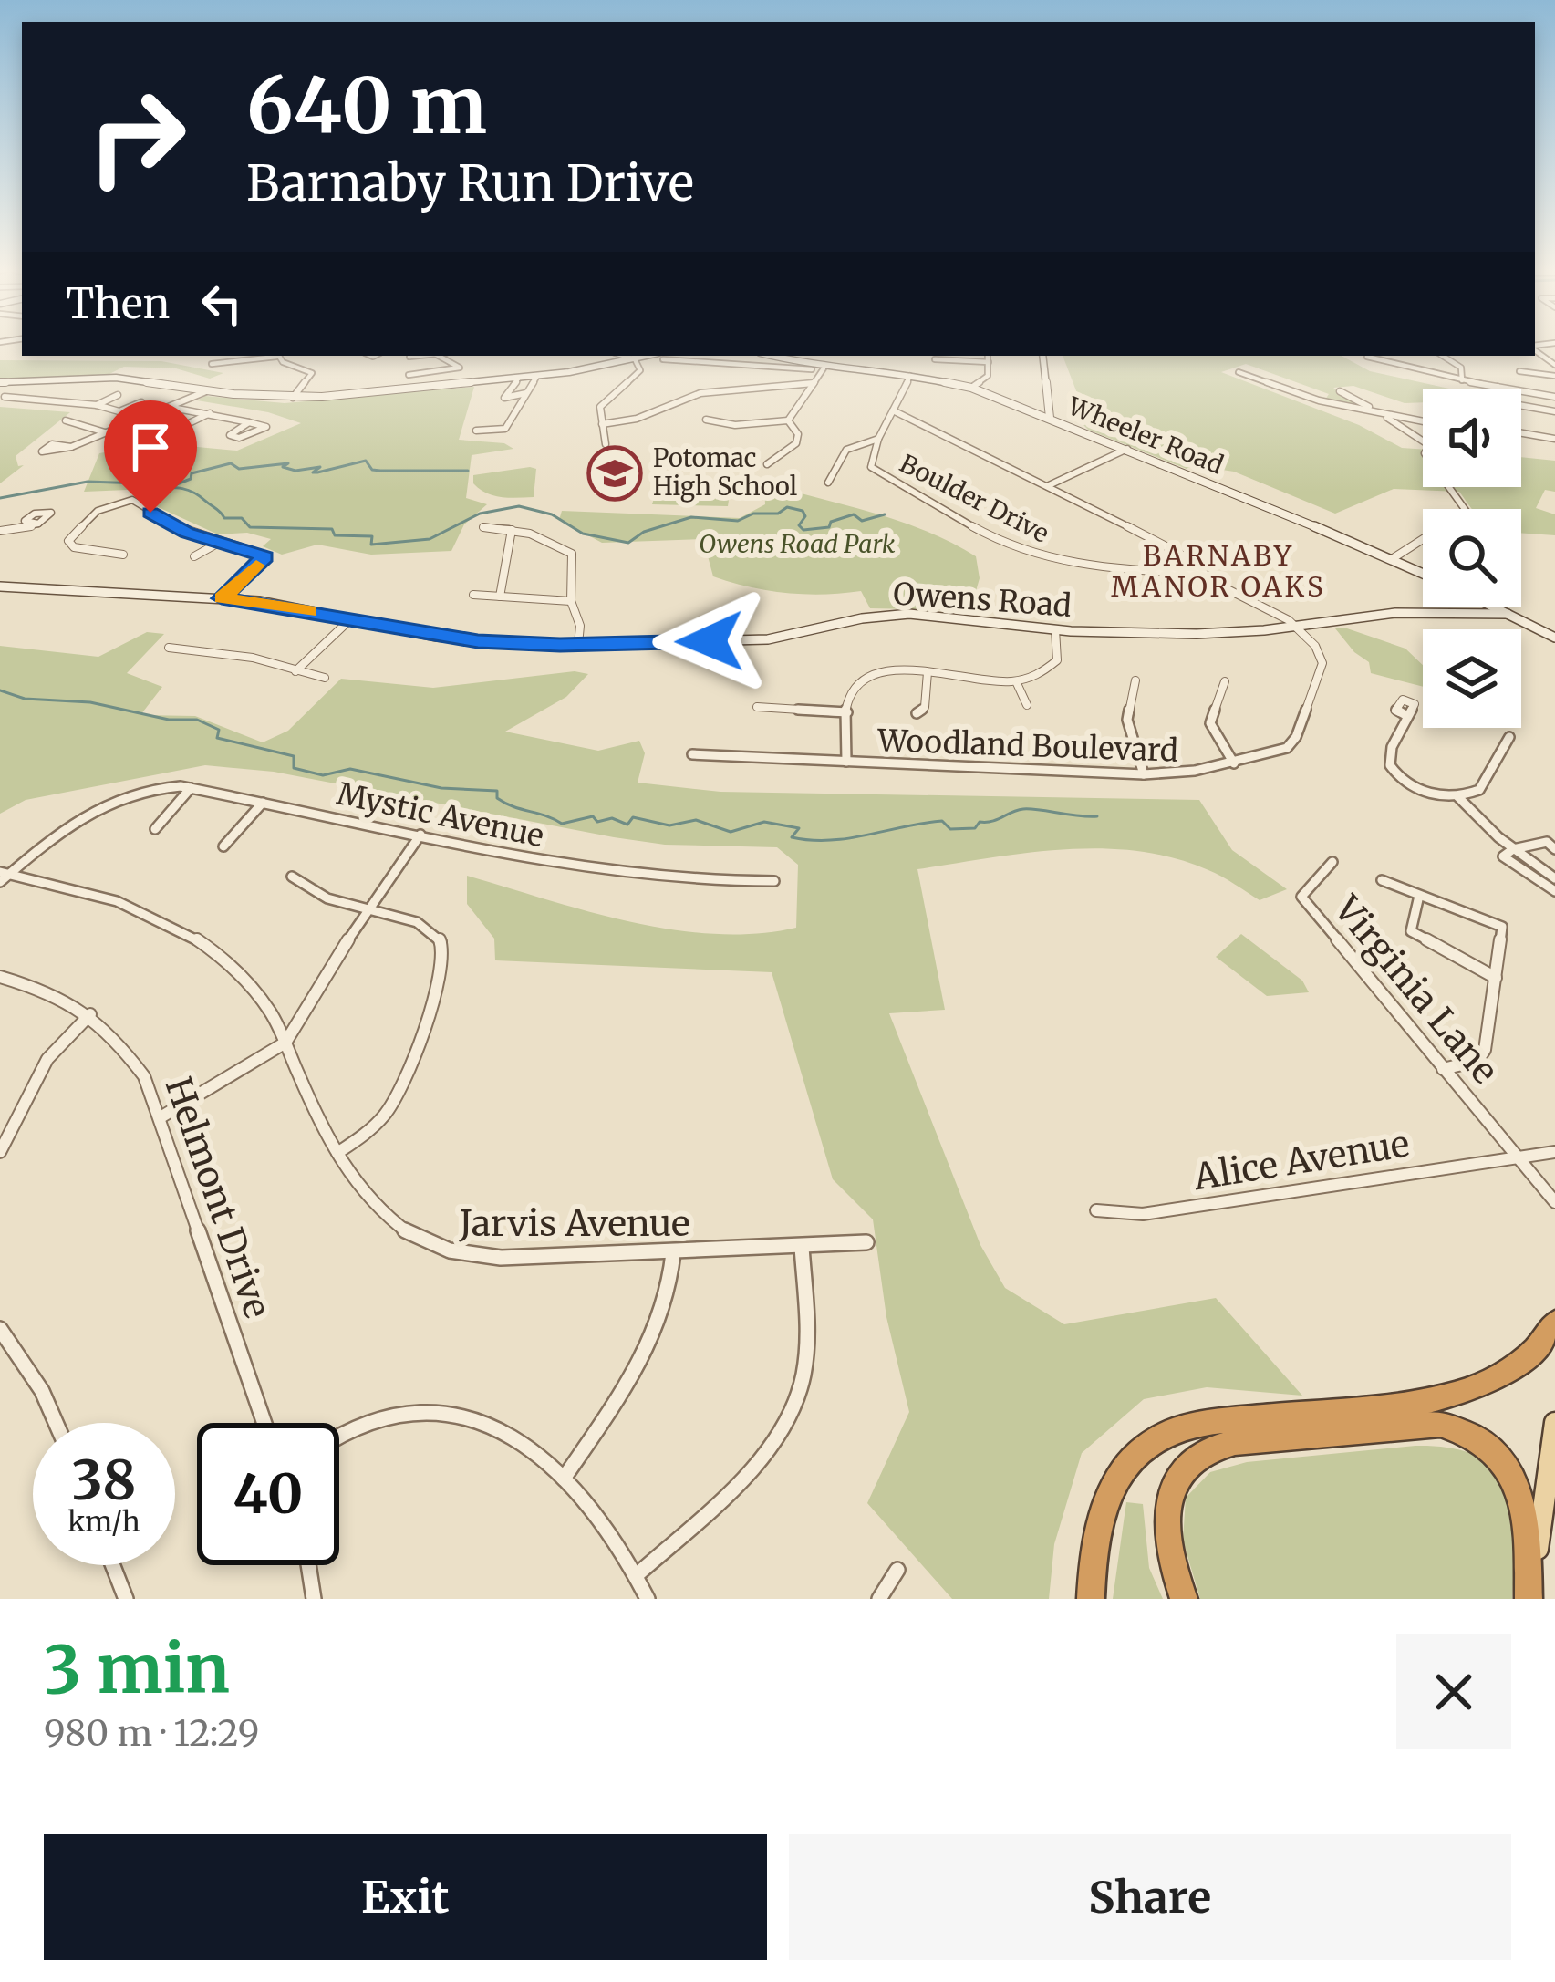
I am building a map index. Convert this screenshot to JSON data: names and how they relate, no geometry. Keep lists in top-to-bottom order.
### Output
{
  "streets": {
    "street": [
      "Wheeler Road",
      "Boulder Drive",
      "Owens Road",
      "Woodland Boulevard",
      "Mystic Avenue",
      "Virginia Lane",
      "Alice Avenue",
      "Helmont Drive",
      "Jarvis Avenue"
    ]
  },
  "crossings": [
    ["Owens Road", "Woodland Boulevard"],
    ["Mystic Avenue", "Jarvis Avenue"],
    ["Virginia Lane", "Alice Avenue"]
  ],
  "districts": ["BARNABY MANOR OAKS"],
  "parks": ["Owens Road Park"],
  "places": {
    "school or university": ["Potomac High School"]
  },
  "page": {
    "turn": ["640 m", "Barnaby Run Drive"],
    "then": "Then",
    "speed": "38 km/h",
    "limit": "40",
    "heading": ["3 min", "980 m · 12:29"],
    "buttons": ["Exit", "Share"]
  }
}
